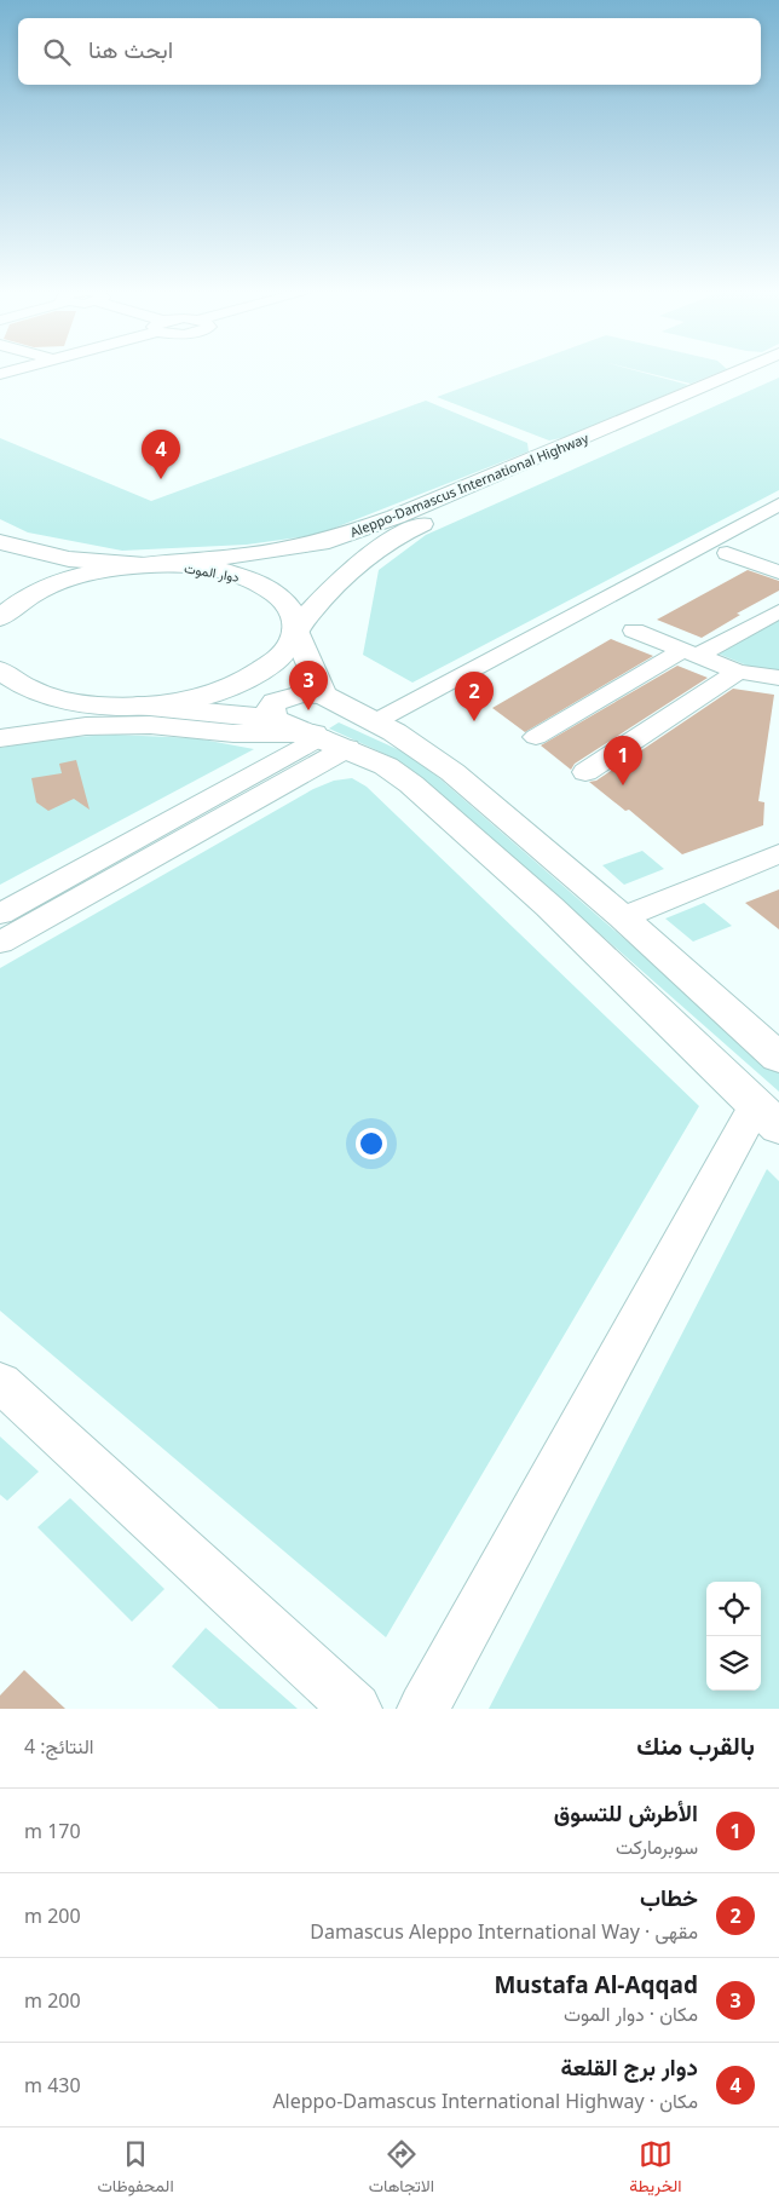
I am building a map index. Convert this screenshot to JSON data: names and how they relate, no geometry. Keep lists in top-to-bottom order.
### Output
{
  "streets": {
    "main road": ["Aleppo-Damascus International Highway", "دوار الموت"]
  },
  "crossings": [
    ["Aleppo-Damascus International Highway", "دوار الموت"]
  ],
  "page": {
    "search": "ابحث هنا",
    "pins": [
      "4",
      "3",
      "2",
      "1"
    ],
    "heading": ["بالقرب منك", "النتائج: 4"],
    "list": [
      {
        "mark": "1",
        "name": "الأطرش للتسوق",
        "note": "سوبرماركت",
        "value": "170 m"
      },
      {
        "mark": "2",
        "name": "خطاب",
        "note": "مقهى · Damascus Aleppo International Way",
        "value": "200 m"
      },
      {
        "mark": "3",
        "name": "Mustafa Al-Aqqad",
        "note": "مكان · دوار الموت",
        "value": "200 m"
      },
      {
        "mark": "4",
        "name": "دوار برج القلعة",
        "note": "مكان · Aleppo-Damascus International Highway",
        "value": "430 m"
      }
    ],
    "nav": ["الخريطة", "الاتجاهات", "المحفوظات"]
  }
}
